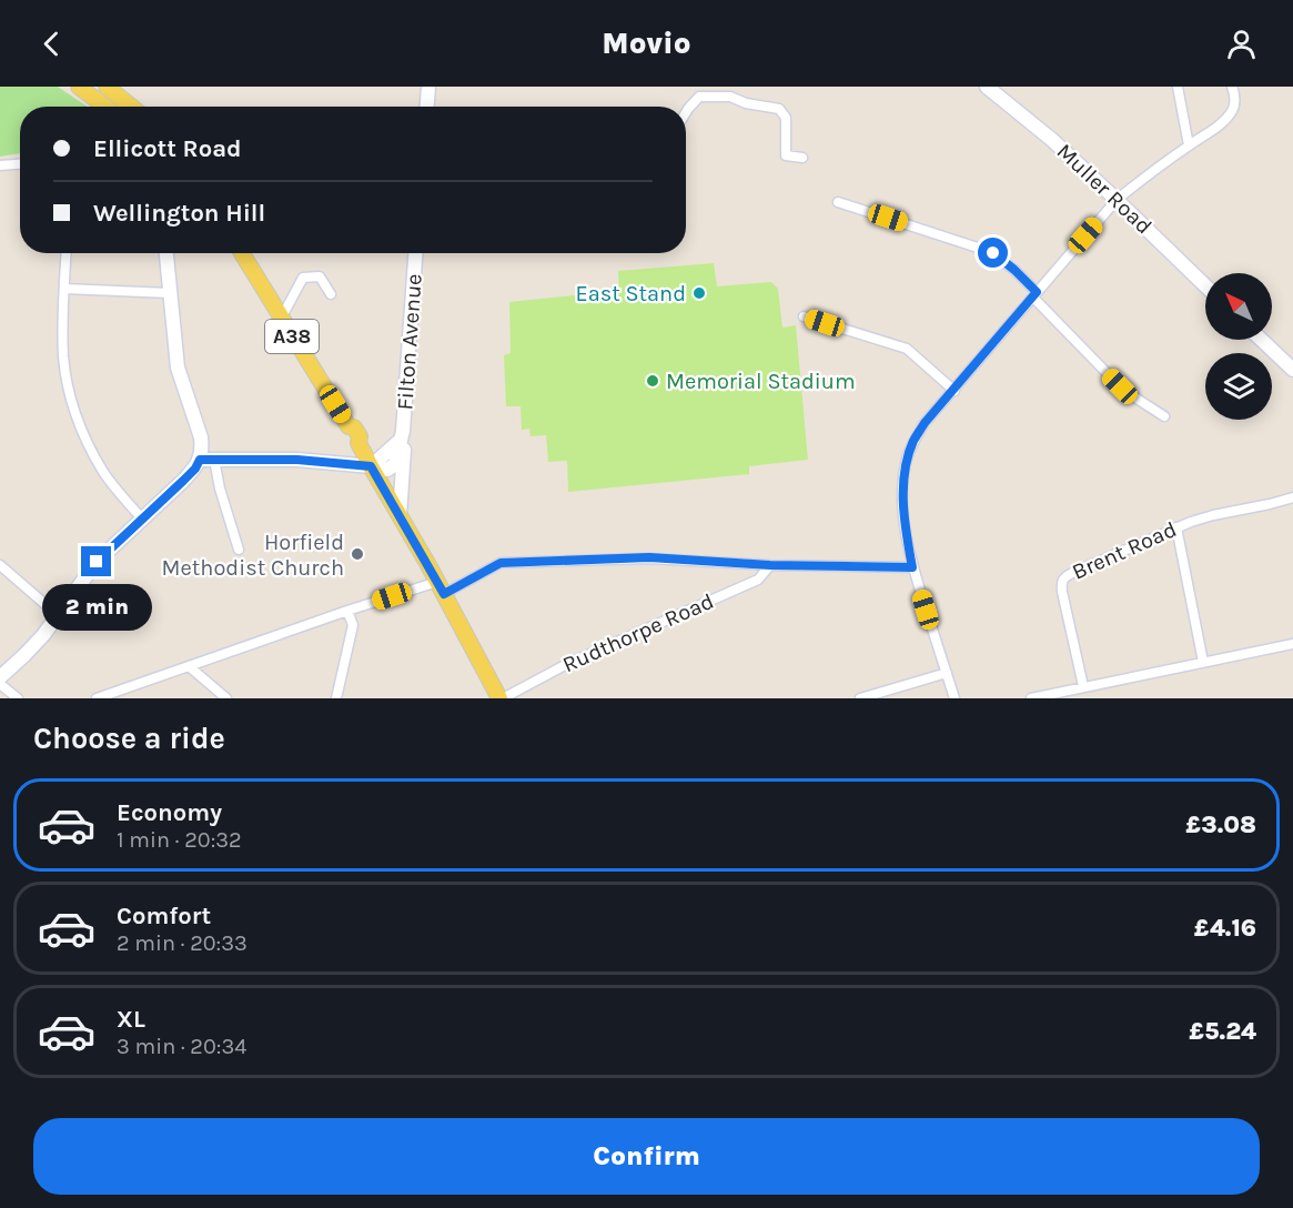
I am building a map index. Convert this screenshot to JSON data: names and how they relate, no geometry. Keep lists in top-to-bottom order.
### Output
{
  "streets": {
    "main road": ["A38"],
    "street": [
      "Muller Road",
      "Filton Avenue",
      "Brent Road",
      "Rudthorpe Road"
    ]
  },
  "crossings": [
    ["A38", "Filton Avenue"],
    ["A38", "Rudthorpe Road"]
  ],
  "places": ["East Stand", "Memorial Stadium", "Horfield Methodist Church"],
  "north": "top left",
  "page": {
    "header": "Movio",
    "banner": ["Ellicott Road", "Wellington Hill"],
    "bubble": "2 min",
    "heading": "Choose a ride",
    "list": [
      {
        "name": "Economy",
        "note": "1 min · 20:32",
        "value": "£3.08"
      },
      {
        "name": "Comfort",
        "note": "2 min · 20:33",
        "value": "£4.16"
      },
      {
        "name": "XL",
        "note": "3 min · 20:34",
        "value": "£5.24"
      }
    ],
    "buttons": "Confirm"
  }
}
